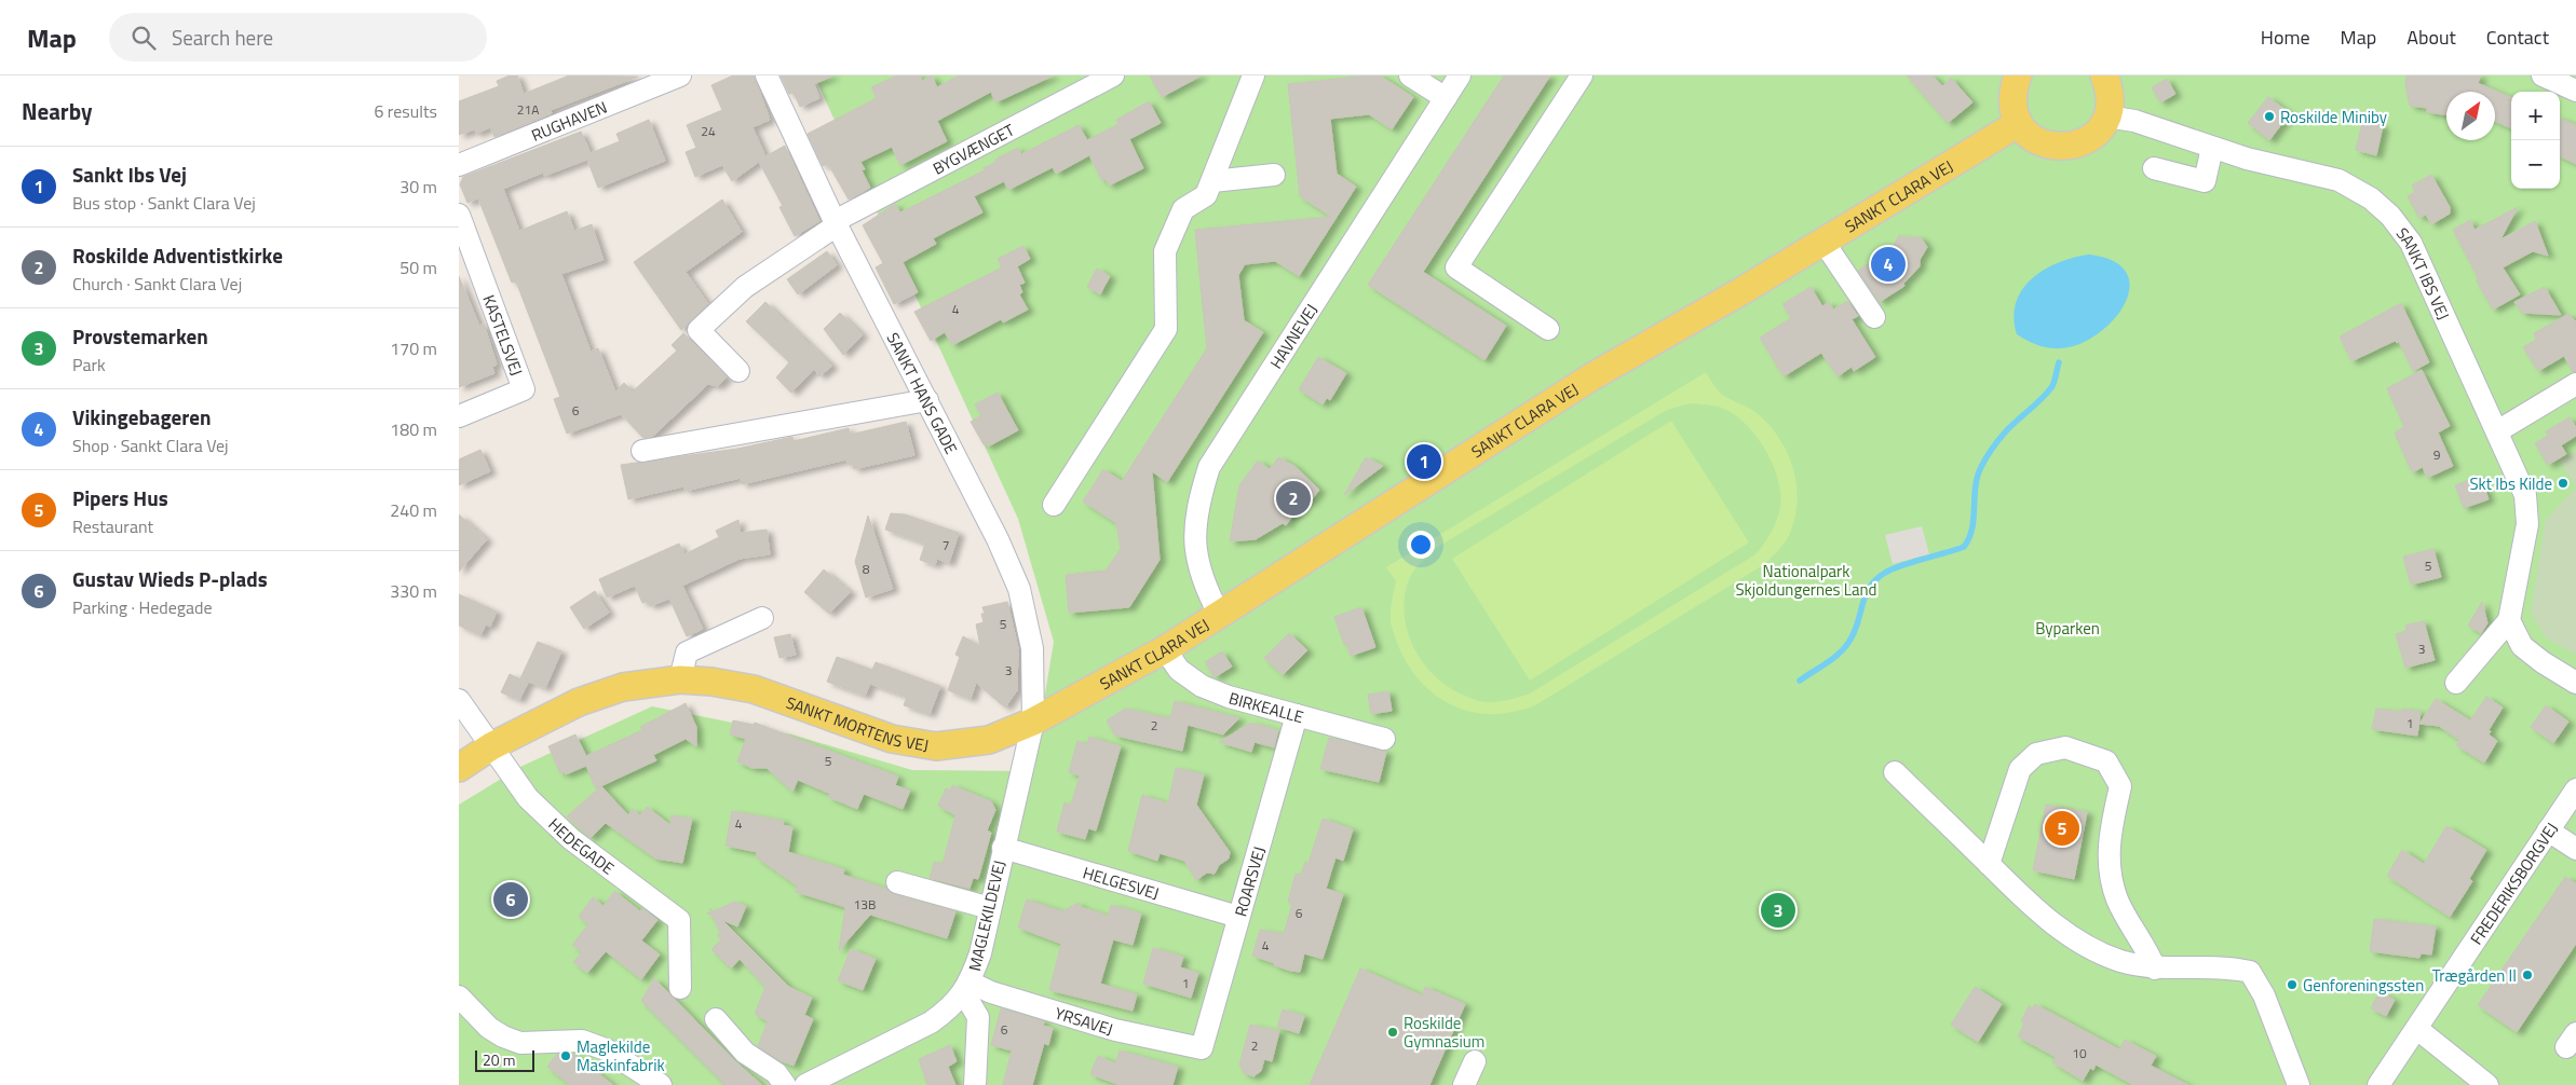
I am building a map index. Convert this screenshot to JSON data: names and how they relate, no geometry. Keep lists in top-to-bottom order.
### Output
{
  "streets": {
    "main road": ["SANKT CLARA VEJ", "SANKT MORTENS VEJ"],
    "street": [
      "RUGHAVEN",
      "BYGVÆNGET",
      "SANKT IBS VEJ",
      "KASTELSVEJ",
      "HAVNEVEJ",
      "SANKT HANS GADE",
      "BIRKEALLE",
      "HEDEGADE",
      "HELGESVEJ",
      "ROARSVEJ",
      "FREDERIKSBORGVEJ",
      "MAGLEKILDEVEJ",
      "YRSAVEJ"
    ]
  },
  "crossings": [
    ["BYGVÆNGET", "SANKT HANS GADE"],
    ["SANKT CLARA VEJ", "HAVNEVEJ"],
    ["SANKT CLARA VEJ", "SANKT HANS GADE"],
    ["SANKT CLARA VEJ", "BIRKEALLE"],
    ["SANKT CLARA VEJ", "SANKT MORTENS VEJ"],
    ["SANKT CLARA VEJ", "MAGLEKILDEVEJ"],
    ["SANKT HANS GADE", "SANKT MORTENS VEJ"],
    ["SANKT HANS GADE", "MAGLEKILDEVEJ"],
    ["BIRKEALLE", "ROARSVEJ"],
    ["SANKT MORTENS VEJ", "HEDEGADE"],
    ["SANKT MORTENS VEJ", "MAGLEKILDEVEJ"],
    ["HELGESVEJ", "ROARSVEJ"],
    ["HELGESVEJ", "MAGLEKILDEVEJ"],
    ["ROARSVEJ", "YRSAVEJ"],
    ["MAGLEKILDEVEJ", "YRSAVEJ"]
  ],
  "parks": ["Nationalpark Skjoldungernes Land", "Byparken"],
  "places": [
    "Roskilde Miniby",
    "Skt Ibs Kilde",
    "Trægården II",
    "Genforeningssten",
    "Roskilde Gymnasium",
    "Maglekilde Maskinfabrik"
  ],
  "house_numbers": [
    "21A",
    "24",
    "4",
    "6",
    "9",
    "7",
    "5",
    "8",
    "5",
    "3",
    "3",
    "1",
    "2",
    "5",
    "4",
    "13B",
    "6",
    "4",
    "1",
    "6",
    "2",
    "10"
  ],
  "scale_bar": "20 m",
  "north": "top right",
  "page": {
    "header": "Map",
    "search": "Search here",
    "nav": [
      "Home",
      "Map",
      "About",
      "Contact"
    ],
    "heading": ["Nearby", "6 results"],
    "map_buttons": ["+", "−"],
    "list": [
      {
        "mark": "1",
        "name": "Sankt Ibs Vej",
        "note": "Bus stop · Sankt Clara Vej",
        "value": "30 m"
      },
      {
        "mark": "2",
        "name": "Roskilde Adventistkirke",
        "note": "Church · Sankt Clara Vej",
        "value": "50 m"
      },
      {
        "mark": "3",
        "name": "Provstemarken",
        "note": "Park",
        "value": "170 m"
      },
      {
        "mark": "4",
        "name": "Vikingebageren",
        "note": "Shop · Sankt Clara Vej",
        "value": "180 m"
      },
      {
        "mark": "5",
        "name": "Pipers Hus",
        "note": "Restaurant",
        "value": "240 m"
      },
      {
        "mark": "6",
        "name": "Gustav Wieds P-plads",
        "note": "Parking · Hedegade",
        "value": "330 m"
      }
    ],
    "pins": [
      "4",
      "1",
      "2",
      "5",
      "6",
      "3"
    ],
    "scale": "20 m"
  }
}
